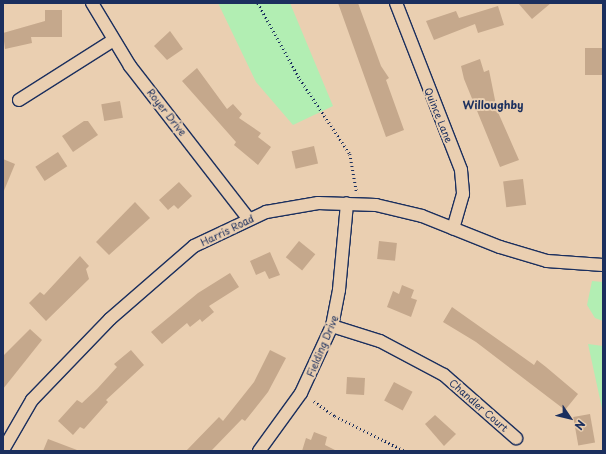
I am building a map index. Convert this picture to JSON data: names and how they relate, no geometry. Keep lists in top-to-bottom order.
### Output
{
  "streets": {
    "street": [
      "Royer Drive",
      "Quince Lane",
      "Harris Road",
      "Fielding Drive",
      "Chandler Court"
    ]
  },
  "crossings": [
    ["Royer Drive", "Harris Road"],
    ["Quince Lane", "Harris Road"],
    ["Harris Road", "Fielding Drive"],
    ["Fielding Drive", "Chandler Court"]
  ],
  "districts": ["Willoughby"],
  "north": "bottom right"
}
